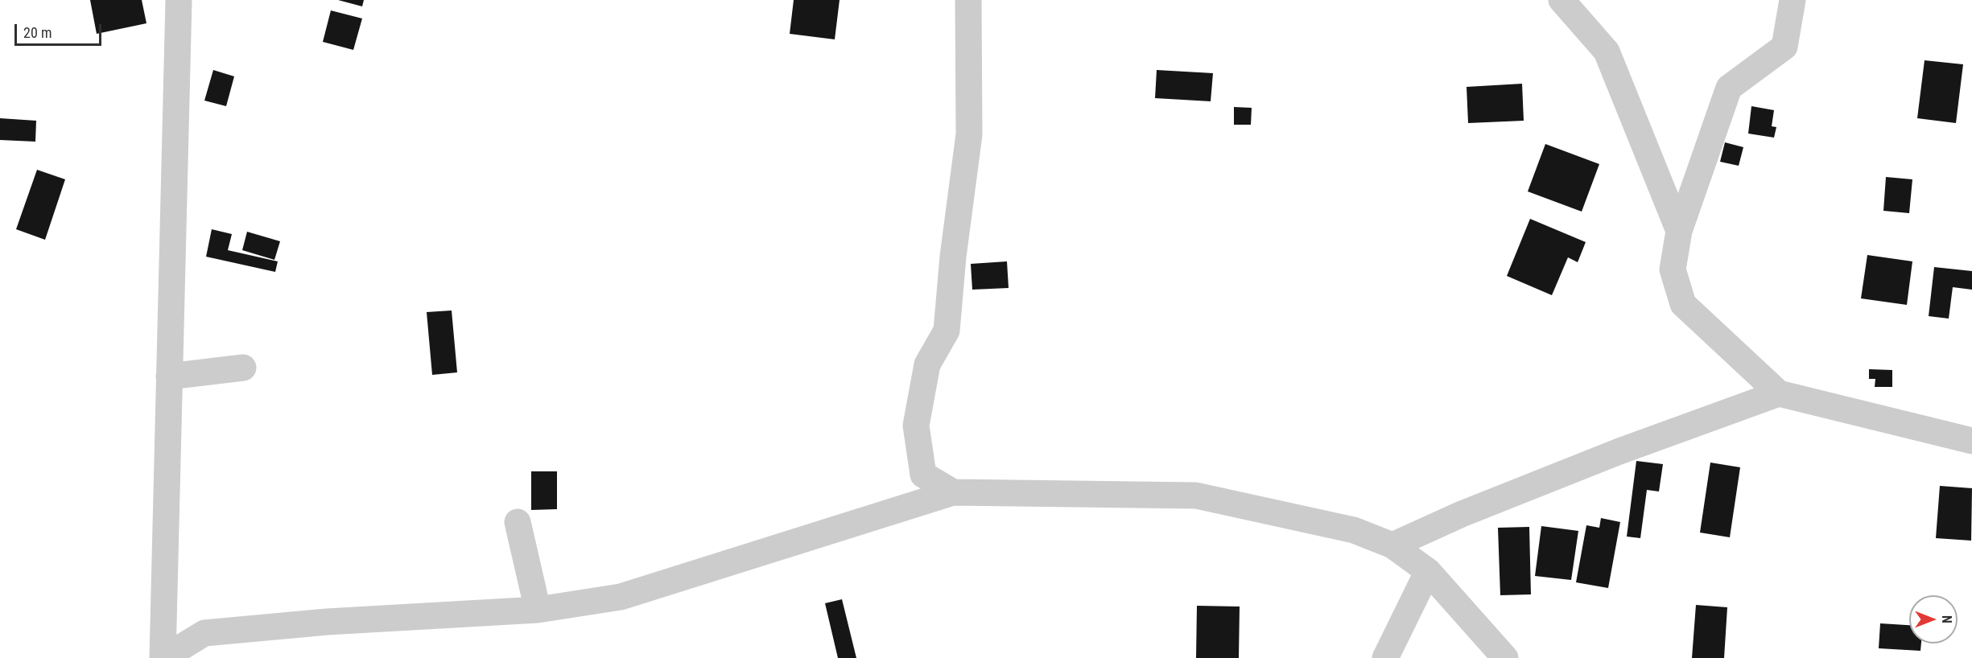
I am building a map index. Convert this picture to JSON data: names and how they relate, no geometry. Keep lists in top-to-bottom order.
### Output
{
  "scale_bar": "20 m",
  "north": "right"
}
